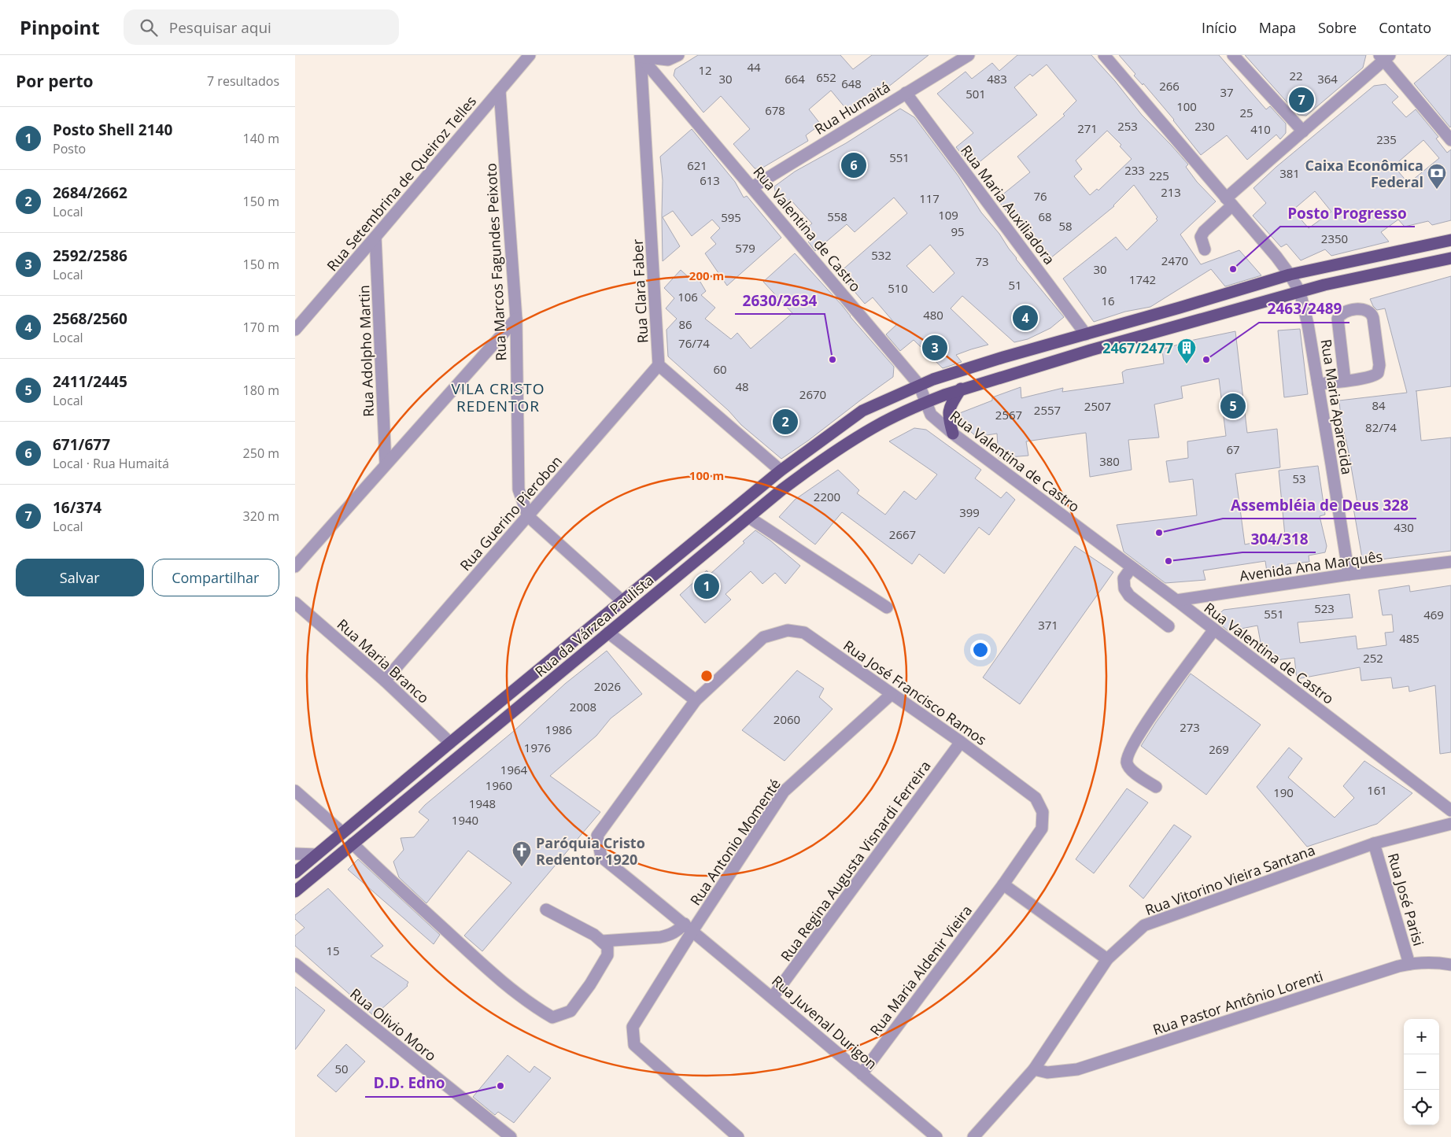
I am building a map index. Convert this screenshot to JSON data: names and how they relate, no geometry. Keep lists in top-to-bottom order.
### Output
{
  "streets": {
    "main road": ["Rua da Várzea Paulista"],
    "street": [
      "Rua Humaitá",
      "Rua Setembrina de Queiroz Telles",
      "Rua Maria Auxiliadora",
      "Rua Valentina de Castro",
      "Rua Marcos Fagundes Peixoto",
      "Rua Clara Faber",
      "Rua Adolpho Martin",
      "Rua Maria Aparecida",
      "Rua Guerino Pierobon",
      "Avenida Ana Marquês",
      "Rua Maria Branco",
      "Rua José Francisco Ramos",
      "Rua Antonio Momenté",
      "Rua Regina Augusta Visnardi Ferreira",
      "Rua Vitorino Vieira Santana",
      "Rua José Parisi",
      "Rua Maria Aldenir Vieira",
      "Rua Pastor Antônio Lorenti",
      "Rua Juvenal Durigon",
      "Rua Olivio Moro"
    ]
  },
  "crossings": [
    ["Rua Humaitá", "Rua Maria Auxiliadora"],
    ["Rua Humaitá", "Rua Valentina de Castro"],
    ["Rua Setembrina de Queiroz Telles", "Rua Marcos Fagundes Peixoto"],
    ["Rua Setembrina de Queiroz Telles", "Rua Adolpho Martin"],
    ["Rua Maria Auxiliadora", "Rua da Várzea Paulista"],
    ["Rua Valentina de Castro", "Rua Clara Faber"],
    ["Rua Valentina de Castro", "Avenida Ana Marquês"],
    ["Rua Valentina de Castro", "Rua da Várzea Paulista"],
    ["Rua Marcos Fagundes Peixoto", "Rua Guerino Pierobon"],
    ["Rua Marcos Fagundes Peixoto", "Rua da Várzea Paulista"],
    ["Rua Clara Faber", "Rua Guerino Pierobon"],
    ["Rua Maria Aparecida", "Avenida Ana Marquês"],
    ["Rua Maria Aparecida", "Rua da Várzea Paulista"],
    ["Rua Guerino Pierobon", "Rua Maria Branco"],
    ["Rua da Várzea Paulista", "Rua Maria Branco"],
    ["Rua José Francisco Ramos", "Rua Antonio Momenté"],
    ["Rua José Francisco Ramos", "Rua Regina Augusta Visnardi Ferreira"],
    ["Rua José Francisco Ramos", "Rua Maria Aldenir Vieira"],
    ["Rua José Francisco Ramos", "Rua Juvenal Durigon"],
    ["Rua Antonio Momenté", "Rua Juvenal Durigon"],
    ["Rua Regina Augusta Visnardi Ferreira", "Rua Juvenal Durigon"],
    ["Rua Vitorino Vieira Santana", "Rua José Parisi"],
    ["Rua Vitorino Vieira Santana", "Rua Pastor Antônio Lorenti"],
    ["Rua José Parisi", "Rua Pastor Antônio Lorenti"],
    ["Rua Maria Aldenir Vieira", "Rua Juvenal Durigon"]
  ],
  "districts": ["VILA CRISTO REDENTOR"],
  "places": {
    "bank": ["Caixa Econômica Federal"],
    "other": [
      "Posto Progresso",
      "2630/2634",
      "2463/2489",
      "Assembléia de Deus 328",
      "304/318",
      "D.D. Edno"
    ],
    "building": ["2467/2477"],
    "church": ["Paróquia Cristo Redentor 1920"]
  },
  "house_numbers": [
    "44",
    "12",
    "22",
    "652",
    "30",
    "664",
    "483",
    "364",
    "648",
    "266",
    "37",
    "501",
    "100",
    "678",
    "25",
    "253",
    "230",
    "271",
    "410",
    "235",
    "551",
    "621",
    "233",
    "381",
    "225",
    "613",
    "213",
    "76",
    "117",
    "109",
    "558",
    "68",
    "595",
    "58",
    "95",
    "2350",
    "579",
    "532",
    "2470",
    "73",
    "30",
    "1742",
    "51",
    "510",
    "106",
    "16",
    "480",
    "86",
    "76/74",
    "60",
    "48",
    "2670",
    "84",
    "2507",
    "2557",
    "2567",
    "82/74",
    "67",
    "380",
    "53",
    "2200",
    "399",
    "430",
    "2667",
    "523",
    "551",
    "469",
    "371",
    "485",
    "252",
    "2026",
    "2008",
    "2060",
    "273",
    "1986",
    "1976",
    "269",
    "1964",
    "1960",
    "161",
    "190",
    "1948",
    "1940",
    "15",
    "50"
  ],
  "page": {
    "header": "Pinpoint",
    "search": "Pesquisar aqui",
    "nav": [
      "Início",
      "Mapa",
      "Sobre",
      "Contato"
    ],
    "heading": ["Por perto", "7 resultados"],
    "pins": [
      "7",
      "6",
      "4",
      "3",
      "5",
      "2",
      "1"
    ],
    "list": [
      {
        "mark": "1",
        "name": "Posto Shell 2140",
        "note": "Posto",
        "value": "140 m"
      },
      {
        "mark": "2",
        "name": "2684/2662",
        "note": "Local",
        "value": "150 m"
      },
      {
        "mark": "3",
        "name": "2592/2586",
        "note": "Local",
        "value": "150 m"
      },
      {
        "mark": "4",
        "name": "2568/2560",
        "note": "Local",
        "value": "170 m"
      },
      {
        "mark": "5",
        "name": "2411/2445",
        "note": "Local",
        "value": "180 m"
      },
      {
        "mark": "6",
        "name": "671/677",
        "note": "Local · Rua Humaitá",
        "value": "250 m"
      },
      {
        "mark": "7",
        "name": "16/374",
        "note": "Local",
        "value": "320 m"
      }
    ],
    "buttons": ["Salvar", "Compartilhar"],
    "map_buttons": ["+", "−"]
  },
  "rings": ["200 m", "100 m"]
}
